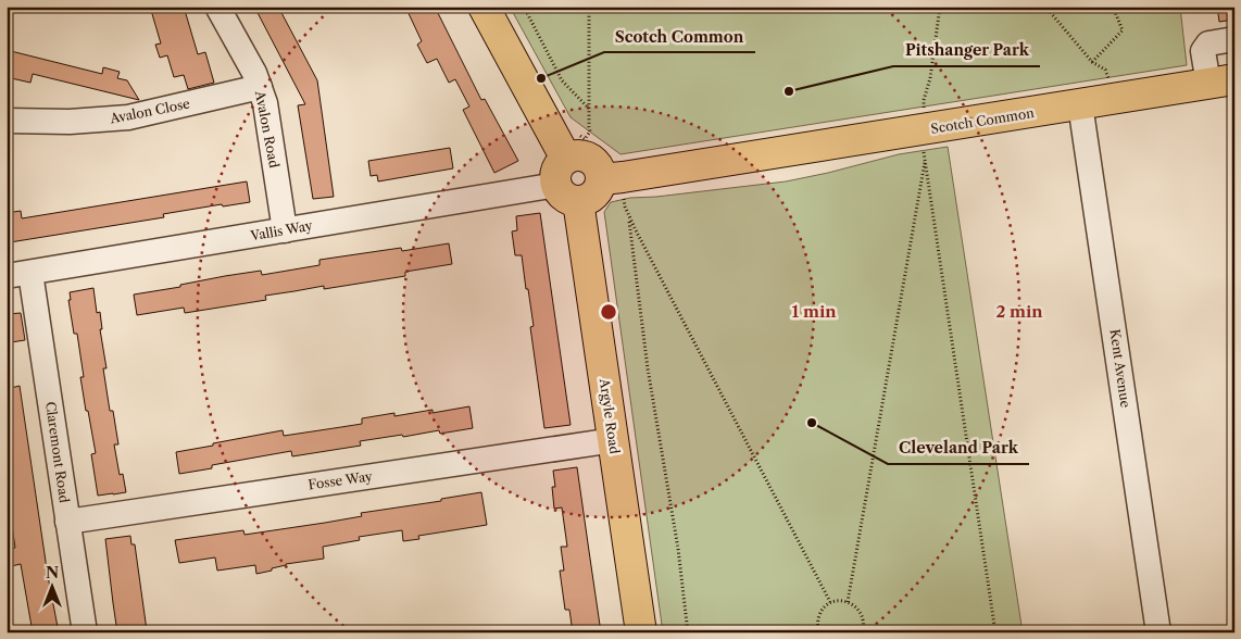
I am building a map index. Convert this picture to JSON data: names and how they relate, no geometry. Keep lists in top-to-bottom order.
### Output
{
  "streets": {
    "main road": ["Scotch Common", "Argyle Road"],
    "street": [
      "Avalon Close",
      "Avalon Road",
      "Vallis Way",
      "Kent Avenue",
      "Claremont Road",
      "Fosse Way"
    ]
  },
  "crossings": [
    ["Avalon Close", "Avalon Road"],
    ["Scotch Common", "Kent Avenue"],
    ["Avalon Road", "Vallis Way"],
    ["Vallis Way", "Argyle Road"],
    ["Vallis Way", "Claremont Road"],
    ["Argyle Road", "Fosse Way"],
    ["Claremont Road", "Fosse Way"]
  ],
  "places": ["Scotch Common", "Pitshanger Park", "Cleveland Park"],
  "north": "top",
  "rings": ["1 min", "2 min"]
}
